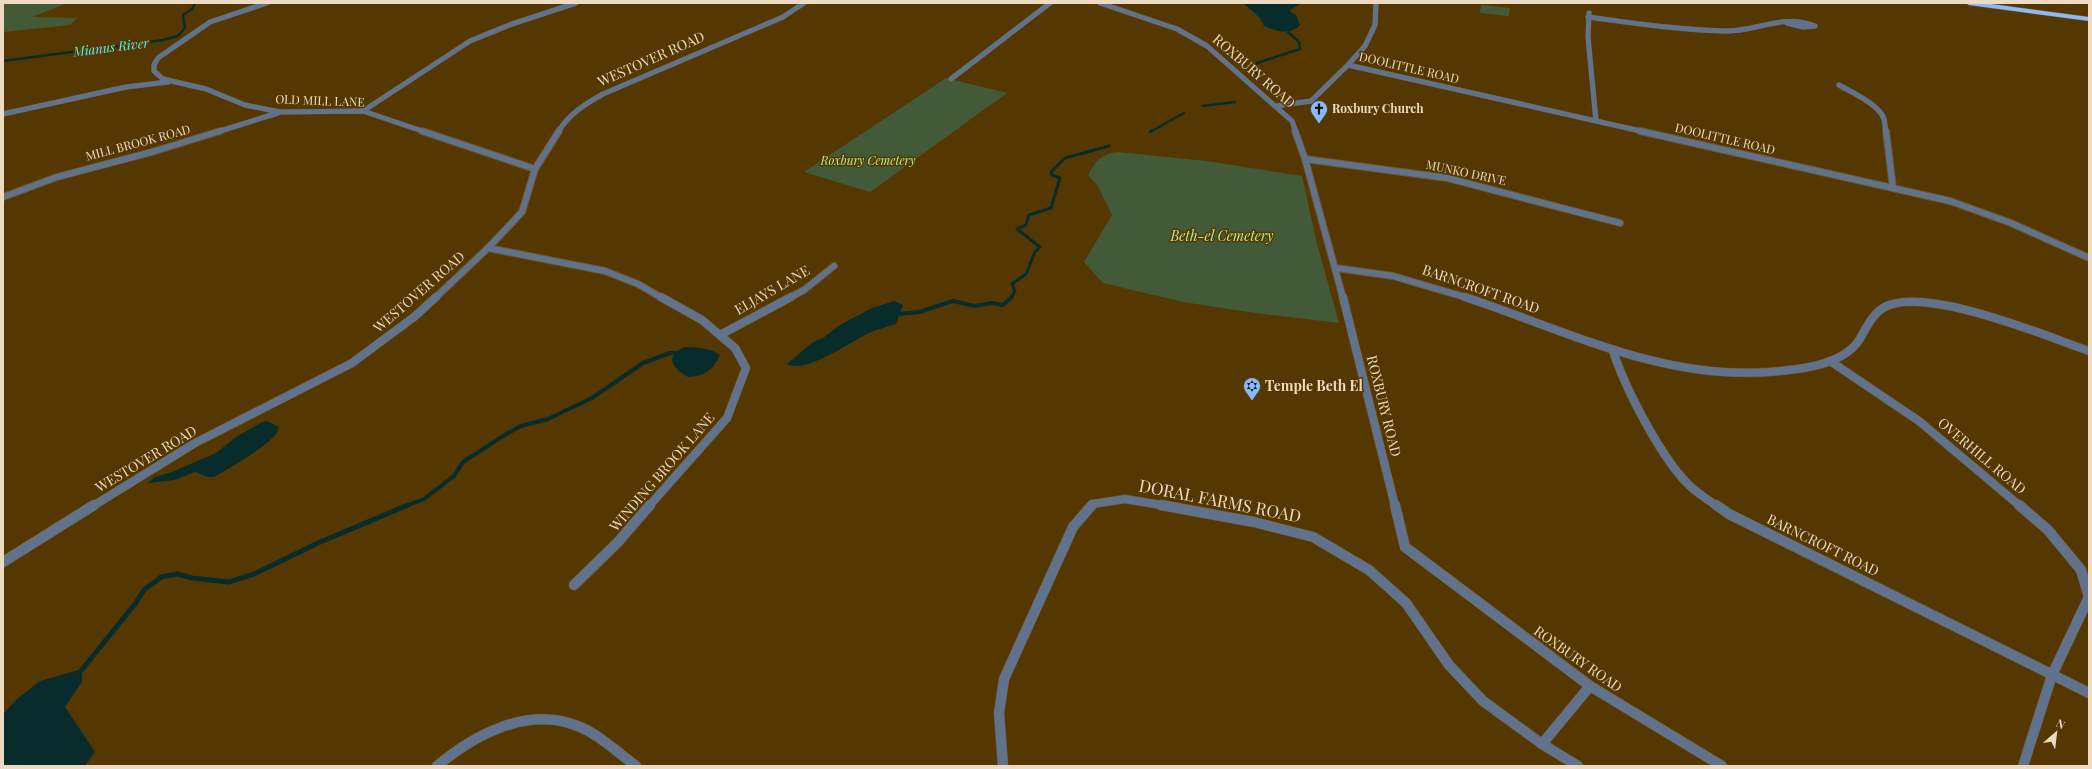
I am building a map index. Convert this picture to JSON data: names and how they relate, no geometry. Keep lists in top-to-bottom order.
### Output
{
  "streets": {
    "street": [
      "WESTOVER ROAD",
      "DOOLITTLE ROAD",
      "ROXBURY ROAD",
      "OLD MILL LANE",
      "MILL BROOK ROAD",
      "MUNKO DRIVE",
      "BARNCROFT ROAD",
      "ELJAYS LANE",
      "OVERHILL ROAD",
      "WINDING BROOK LANE",
      "DORAL FARMS ROAD"
    ]
  },
  "crossings": [
    ["WESTOVER ROAD", "OLD MILL LANE"],
    ["WESTOVER ROAD", "WINDING BROOK LANE"],
    ["ROXBURY ROAD", "MUNKO DRIVE"],
    ["ROXBURY ROAD", "BARNCROFT ROAD"],
    ["OLD MILL LANE", "MILL BROOK ROAD"],
    ["BARNCROFT ROAD", "OVERHILL ROAD"],
    ["ELJAYS LANE", "WINDING BROOK LANE"]
  ],
  "water": ["Mianus River"],
  "parks": ["Roxbury Cemetery", "Beth-el Cemetery"],
  "places": {
    "church": ["Roxbury Church"],
    "synagogue": ["Temple Beth El"]
  },
  "north": "top right"
}
